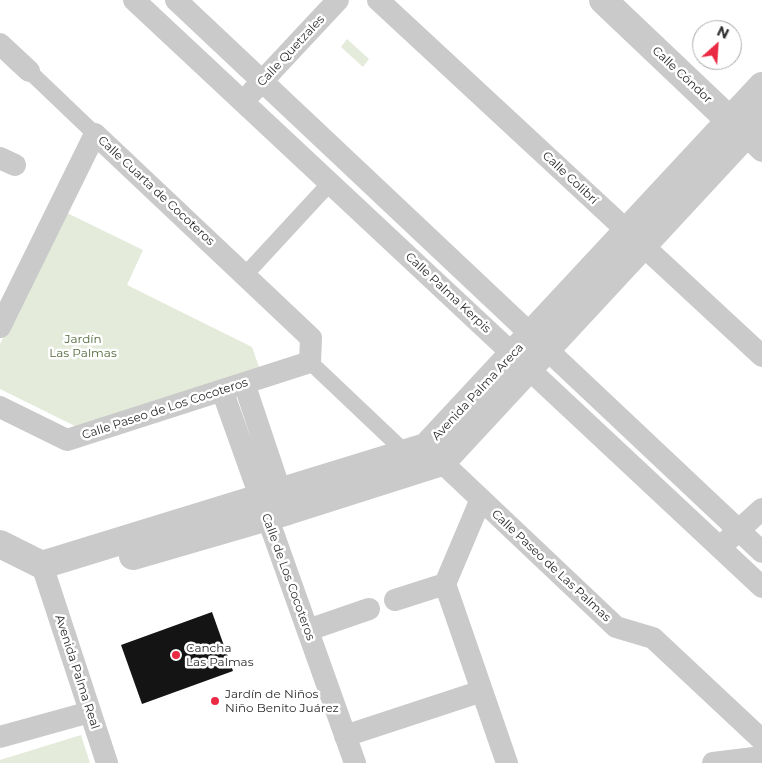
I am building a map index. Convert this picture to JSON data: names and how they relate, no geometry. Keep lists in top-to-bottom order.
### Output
{
  "streets": {
    "street": [
      "Calle Quetzales",
      "Calle Cóndor",
      "Calle Colibrí",
      "Calle Cuarta de Cocoteros",
      "Calle Palma Kerpis",
      "Avenida Palma Areca",
      "Calle Paseo de Los Cocoteros",
      "Calle Paseo de Las Palmas",
      "Calle de Los Cocoteros",
      "Avenida Palma Real"
    ]
  },
  "crossings": [
    ["Calle Quetzales", "Calle Palma Kerpis"],
    ["Calle Cóndor", "Avenida Palma Areca"],
    ["Calle Colibrí", "Avenida Palma Areca"],
    ["Calle Cuarta de Cocoteros", "Calle Paseo de Los Cocoteros"],
    ["Calle Palma Kerpis", "Avenida Palma Areca"],
    ["Avenida Palma Areca", "Calle Paseo de Las Palmas"],
    ["Avenida Palma Areca", "Calle de Los Cocoteros"],
    ["Avenida Palma Areca", "Avenida Palma Real"],
    ["Calle Paseo de Los Cocoteros", "Calle de Los Cocoteros"]
  ],
  "parks": ["Jardín Las Palmas"],
  "places": ["Cancha Las Palmas", "Jardín de Niños Niño Benito Juárez"],
  "north": "top right"
}
